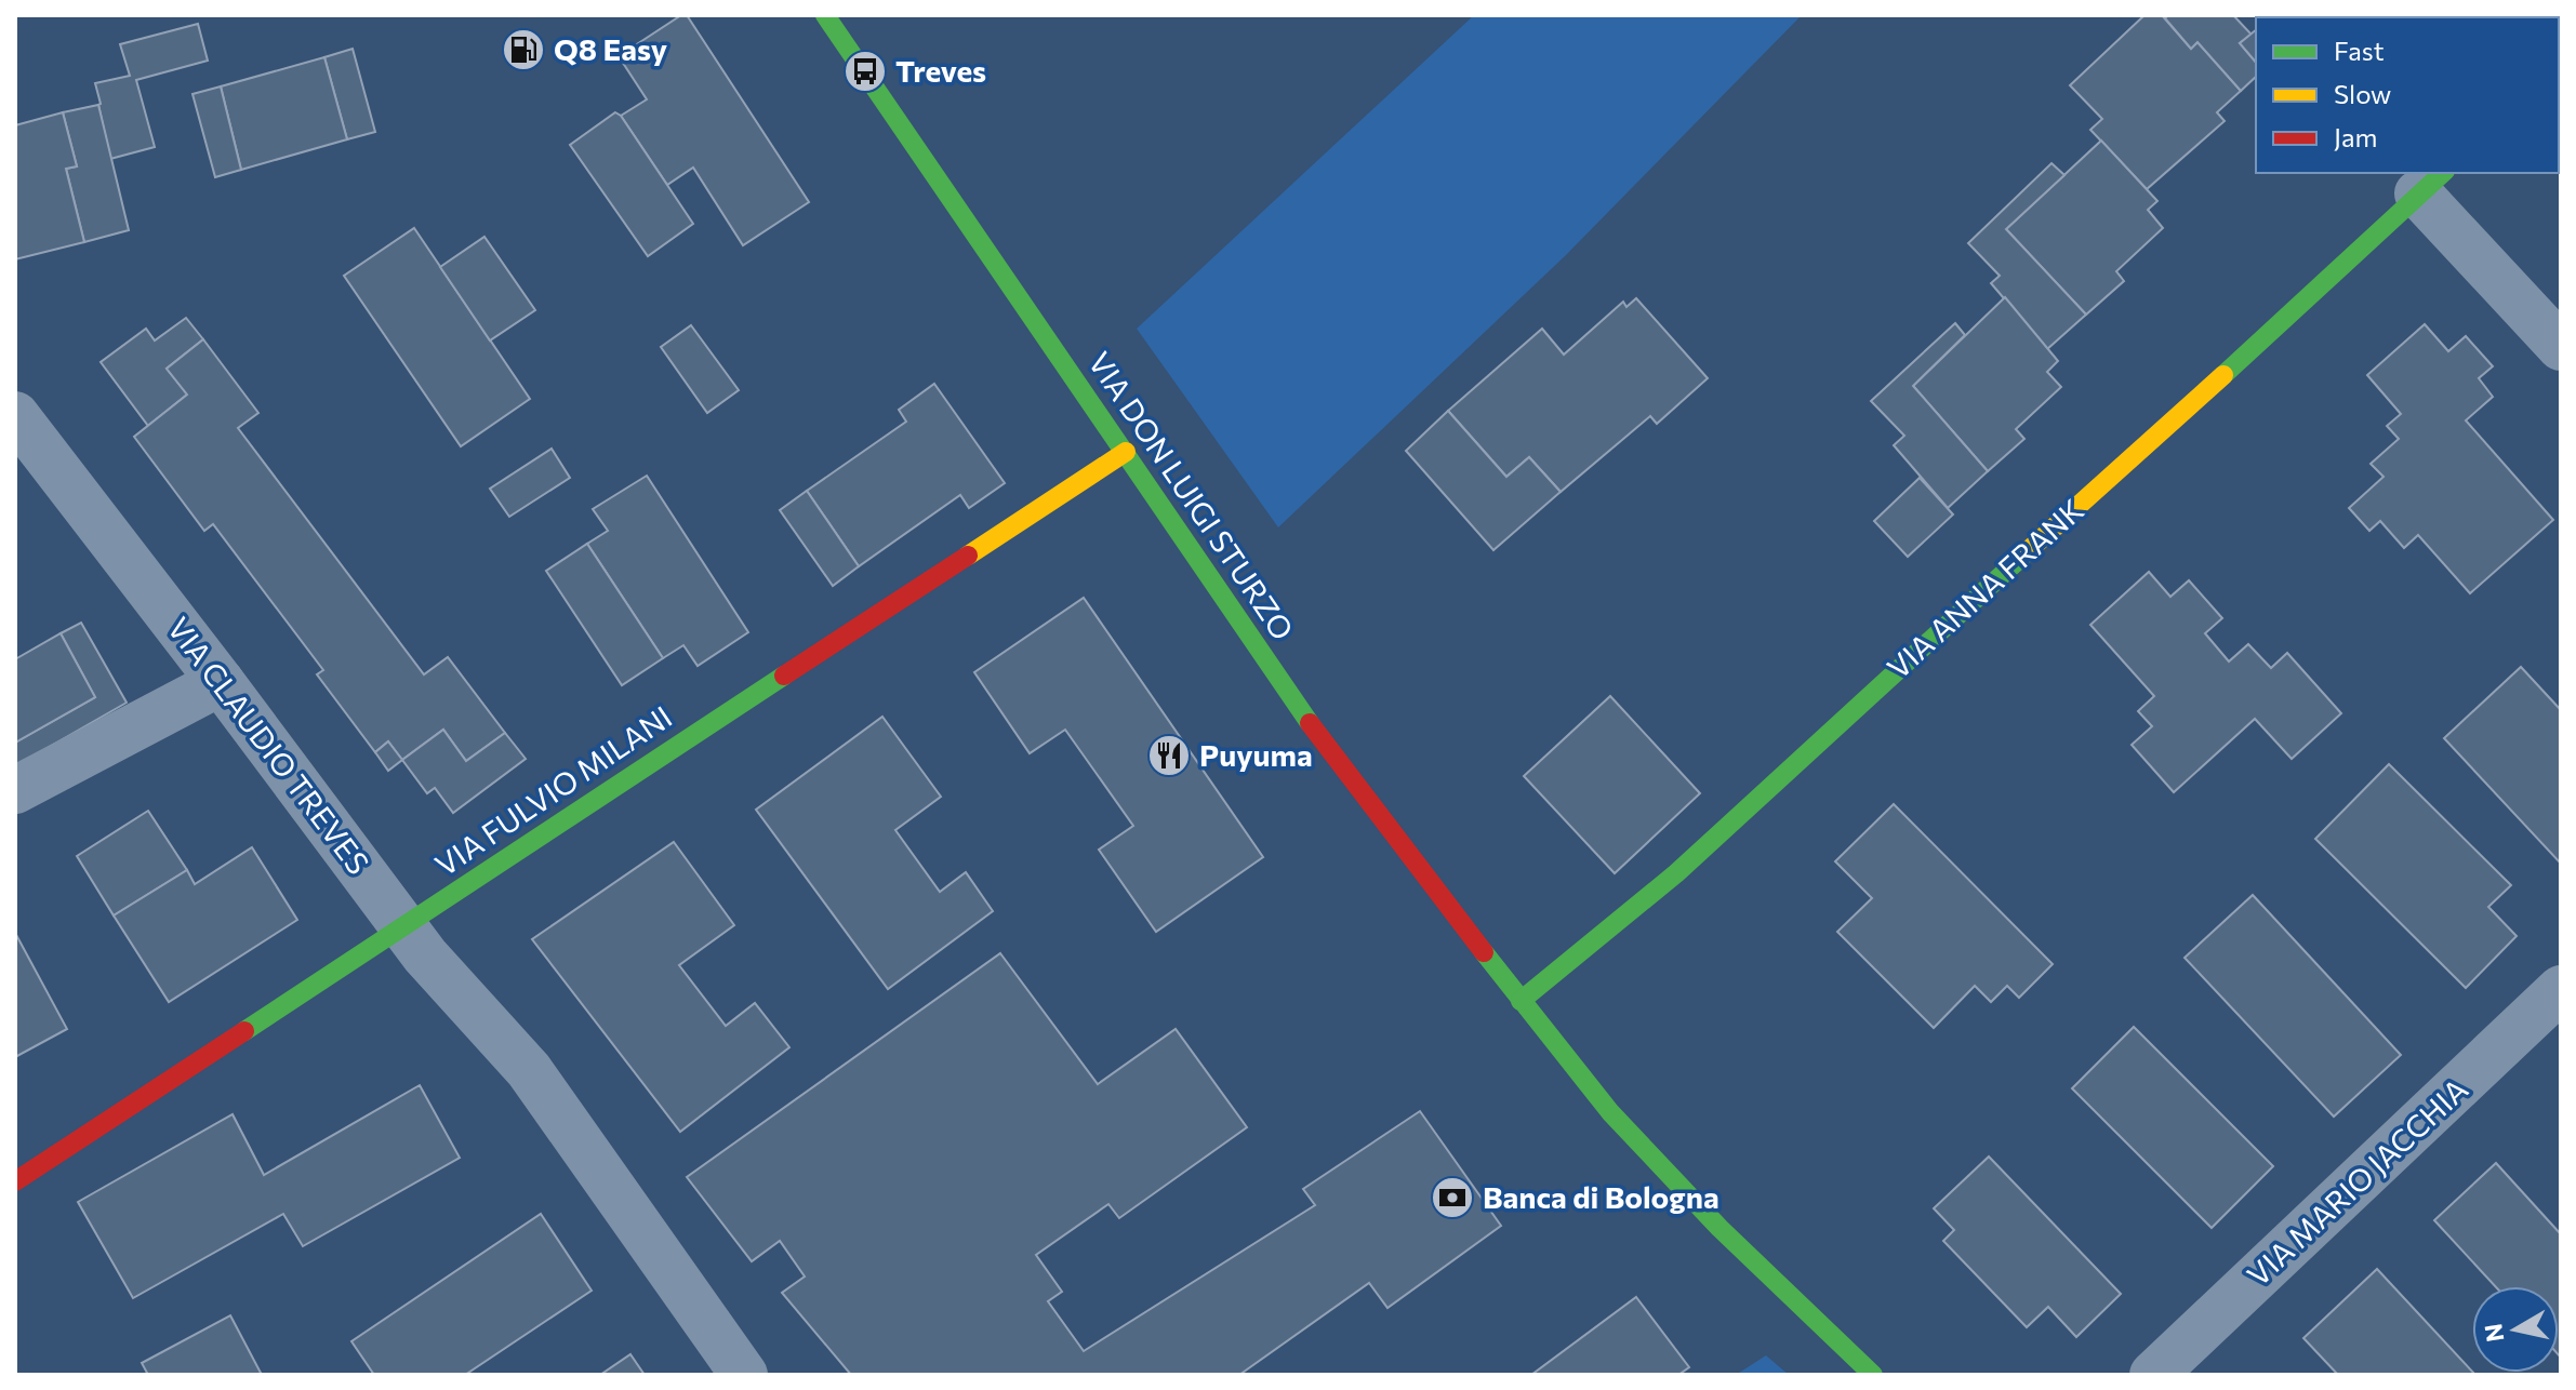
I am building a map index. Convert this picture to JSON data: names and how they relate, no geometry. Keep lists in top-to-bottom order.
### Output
{
  "streets": {
    "street": [
      "VIA DON LUIGI STURZO",
      "VIA ANNA FRANK",
      "VIA CLAUDIO TREVES",
      "VIA FULVIO MILANI",
      "VIA MARIO JACCHIA"
    ]
  },
  "crossings": [
    ["VIA DON LUIGI STURZO", "VIA ANNA FRANK"],
    ["VIA DON LUIGI STURZO", "VIA FULVIO MILANI"],
    ["VIA CLAUDIO TREVES", "VIA FULVIO MILANI"]
  ],
  "places": {
    "fuel station": ["Q8 Easy"],
    "bus stop": ["Treves"],
    "restaurant": ["Puyuma"],
    "bank": ["Banca di Bologna"]
  },
  "legend": ["Fast", "Slow", "Jam"],
  "north": "left"
}
